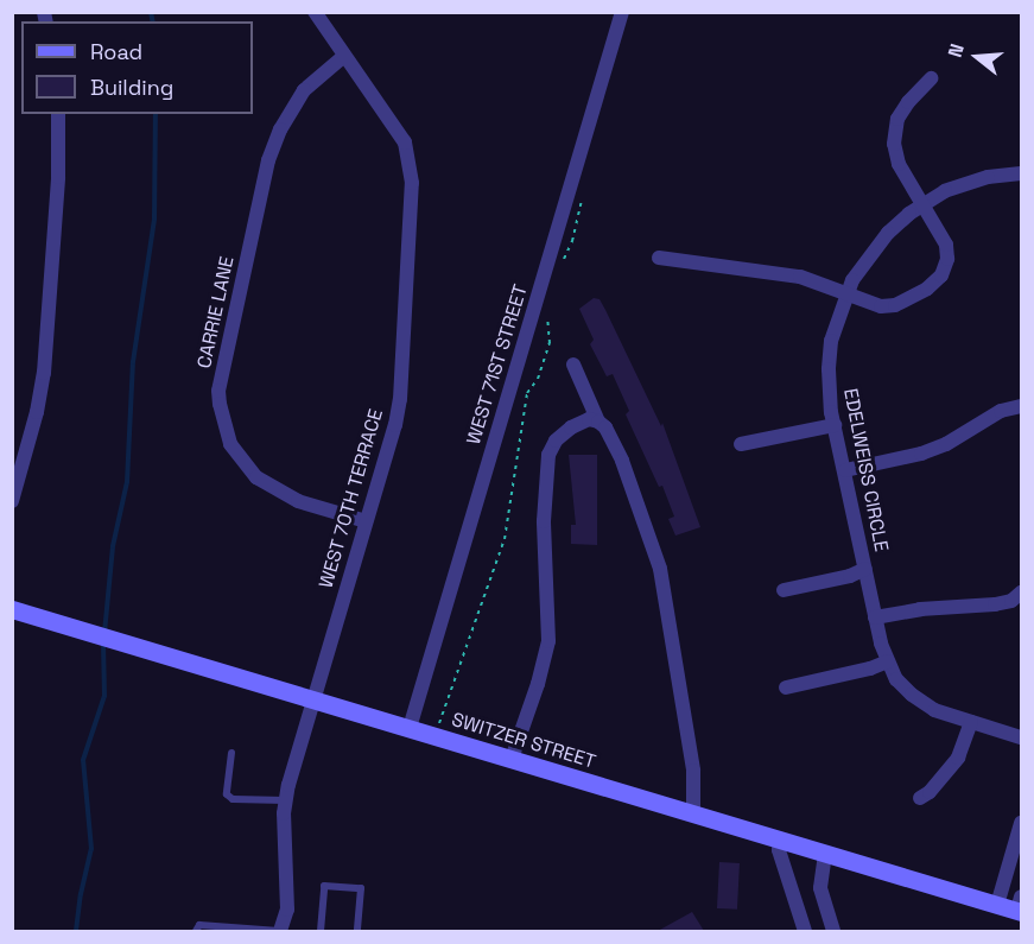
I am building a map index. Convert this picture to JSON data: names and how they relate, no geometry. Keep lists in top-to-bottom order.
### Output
{
  "streets": {
    "street": [
      "CARRIE LANE",
      "WEST 71ST STREET",
      "EDELWEISS CIRCLE",
      "WEST 70TH TERRACE",
      "SWITZER STREET"
    ]
  },
  "crossings": [
    ["CARRIE LANE", "WEST 70TH TERRACE"],
    ["WEST 71ST STREET", "SWITZER STREET"],
    ["WEST 70TH TERRACE", "SWITZER STREET"]
  ],
  "legend": ["Road", "Building"],
  "north": "left"
}
